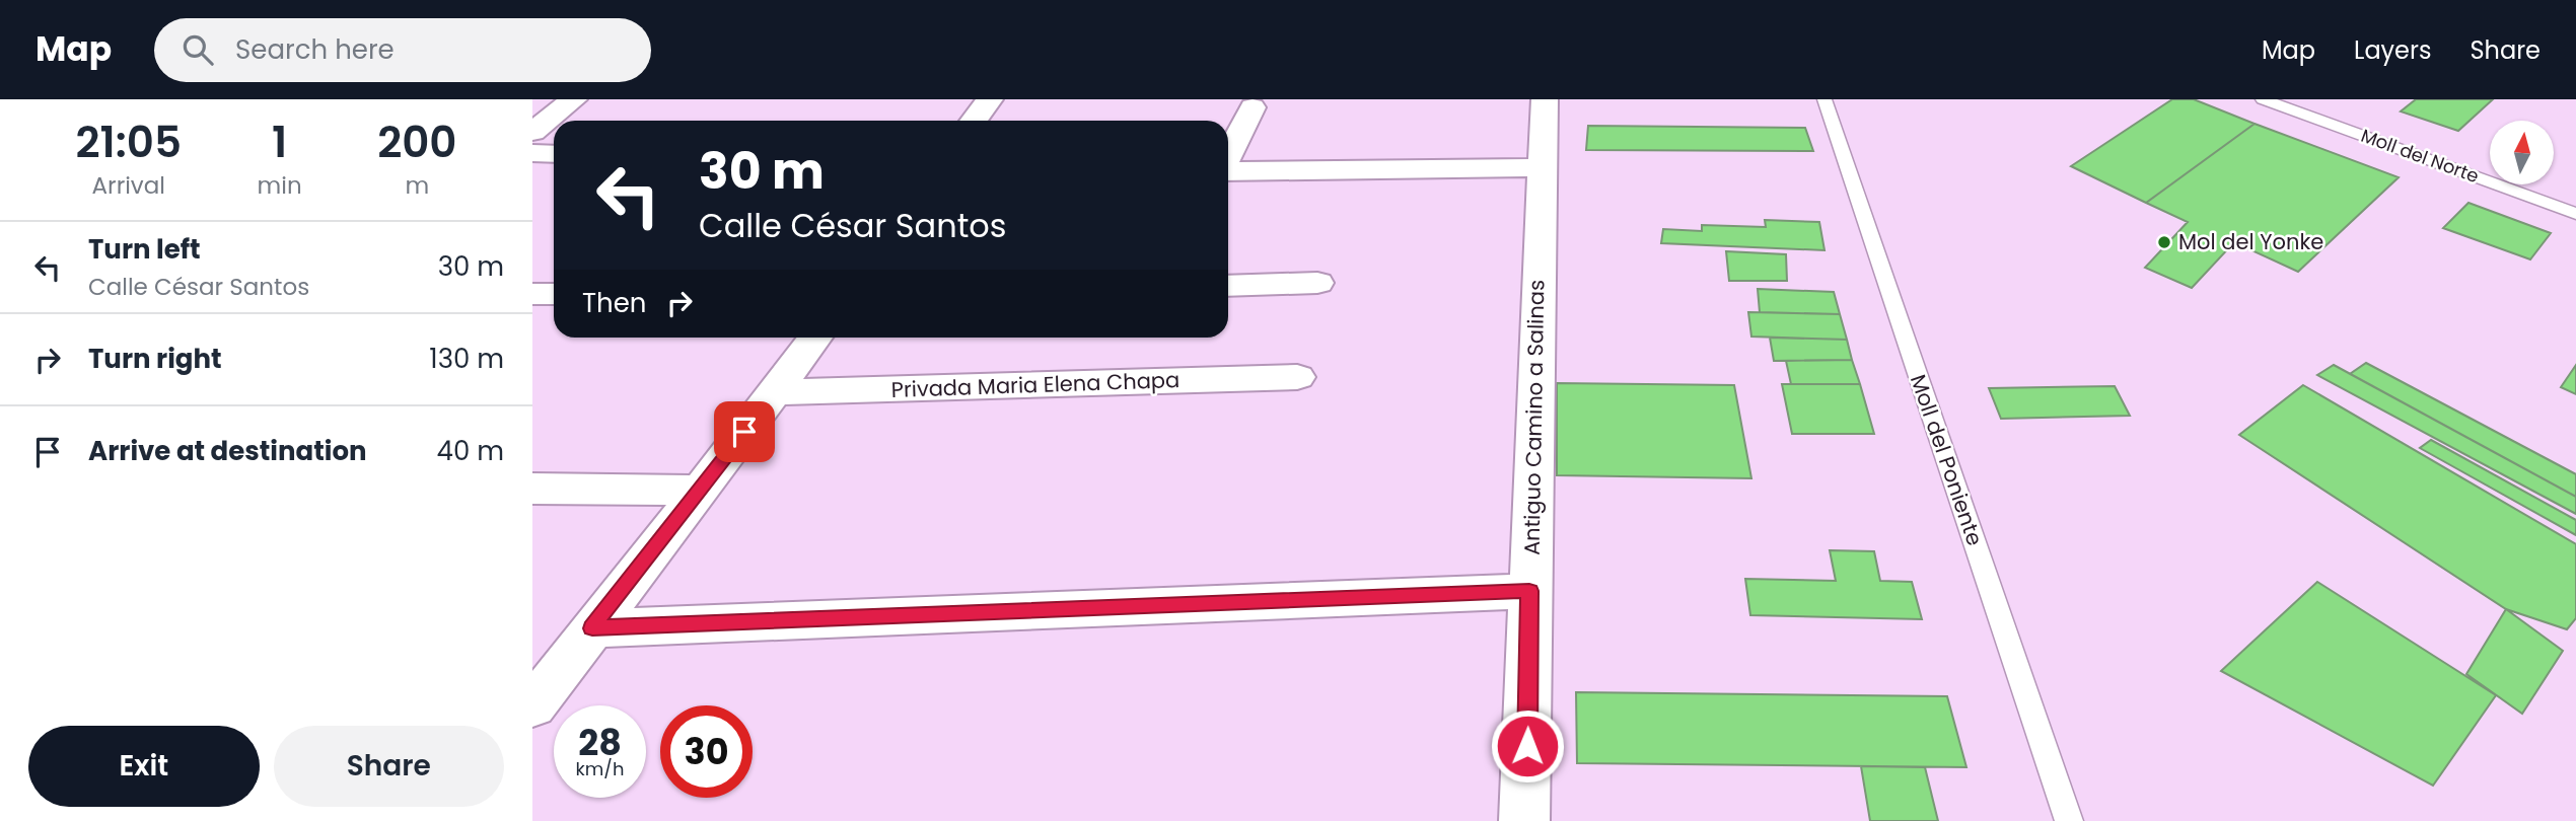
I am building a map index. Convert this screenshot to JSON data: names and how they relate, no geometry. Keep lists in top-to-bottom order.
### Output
{
  "streets": {
    "street": ["Privada Maria Elena Chapa", "Antiguo Camino a Salinas"],
    "lane": ["Moll del Norte", "Moll del Poniente"]
  },
  "places": ["Mol del Yonke"],
  "north": "top",
  "page": {
    "header": "Map",
    "search": "Search here",
    "nav": ["Map", "Layers", "Share"],
    "eta": [
      "21:05",
      "Arrival",
      "1",
      "min",
      "200",
      "m"
    ],
    "turn": ["30 m", "Calle César Santos"],
    "list": [
      {
        "name": "Turn left",
        "note": "Calle César Santos",
        "value": "30 m"
      },
      {
        "name": "Turn right",
        "value": "130 m"
      },
      {
        "name": "Arrive at destination",
        "value": "40 m"
      }
    ],
    "then": "Then",
    "speed": "28 km/h",
    "limit": "30",
    "buttons": ["Exit", "Share"]
  }
}
